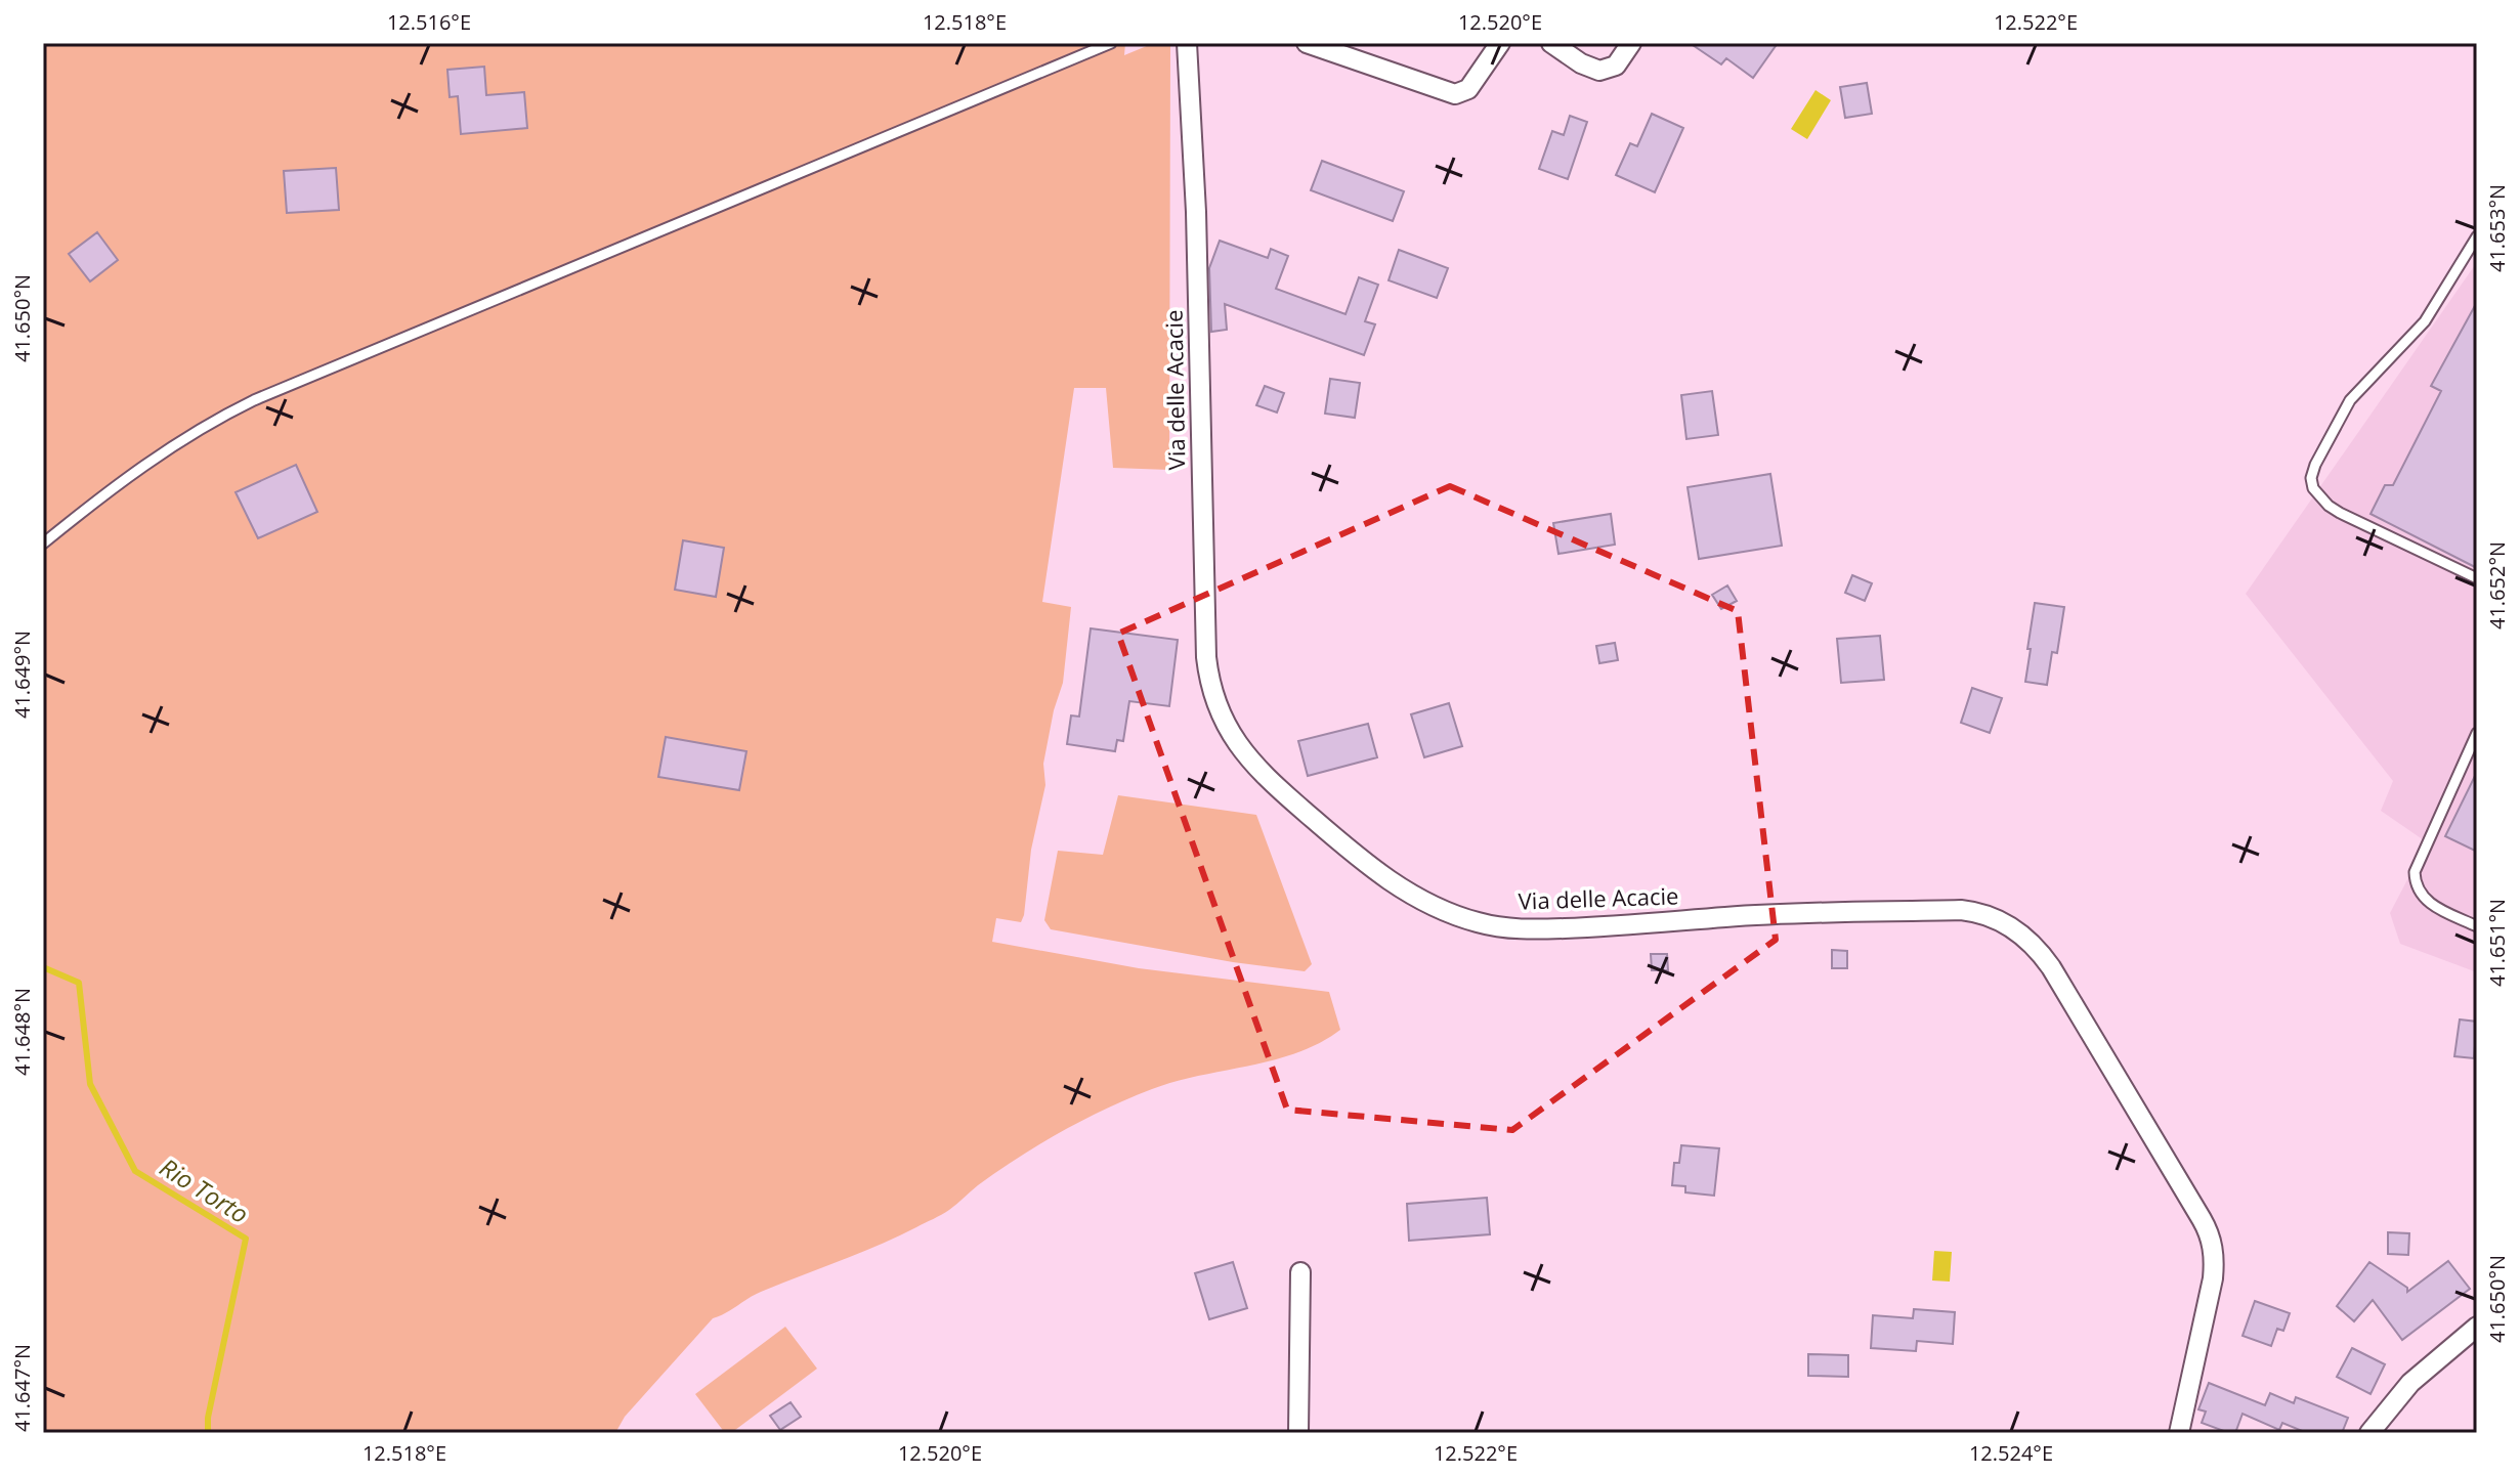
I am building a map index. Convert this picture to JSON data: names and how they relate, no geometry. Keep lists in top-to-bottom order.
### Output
{
  "streets": {
    "street": ["Via delle Acacie"]
  },
  "water": ["Rio Torto"],
  "coordinates": [
    "12.516°E",
    "12.518°E",
    "12.520°E",
    "12.522°E",
    "41.653°N",
    "41.650°N",
    "41.652°N",
    "41.649°N",
    "41.651°N",
    "41.648°N",
    "41.647°N",
    "12.524°E"
  ]
}
